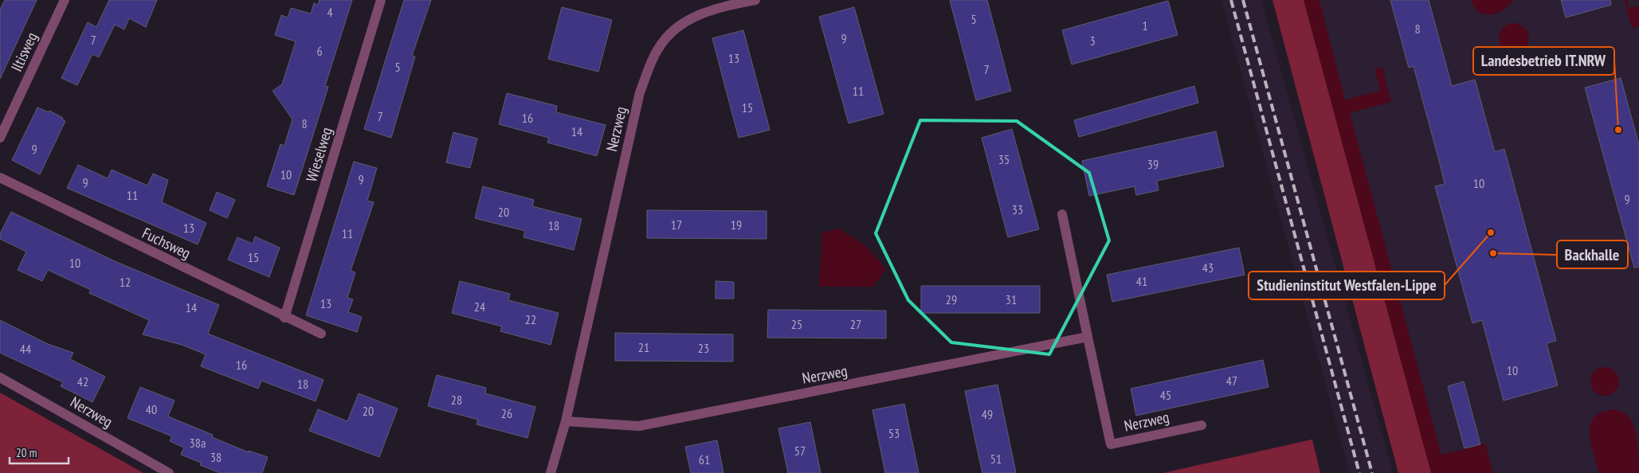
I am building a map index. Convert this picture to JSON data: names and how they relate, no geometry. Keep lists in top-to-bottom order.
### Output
{
  "streets": {
    "street": [
      "Iltisweg",
      "Nerzweg",
      "Wieselweg",
      "Fuchsweg"
    ]
  },
  "crossings": [
    ["Wieselweg", "Fuchsweg"]
  ],
  "places": ["Landesbetrieb IT.NRW", "Studieninstitut Westfalen-Lippe", "Backhalle"],
  "house_numbers": [
    "4",
    "5",
    "1",
    "8",
    "9",
    "7",
    "3",
    "6",
    "13",
    "5",
    "7",
    "11",
    "15",
    "7",
    "16",
    "8",
    "14",
    "9",
    "35",
    "39",
    "10",
    "9",
    "9",
    "10",
    "11",
    "9",
    "33",
    "20",
    "17",
    "19",
    "18",
    "13",
    "11",
    "15",
    "10",
    "43",
    "41",
    "12",
    "29",
    "31",
    "13",
    "24",
    "14",
    "22",
    "25",
    "27",
    "21",
    "23",
    "44",
    "16",
    "10",
    "47",
    "42",
    "18",
    "45",
    "28",
    "40",
    "20",
    "26",
    "49",
    "53",
    "38a",
    "57",
    "38",
    "51",
    "61"
  ],
  "scale_bar": "20 m"
}
